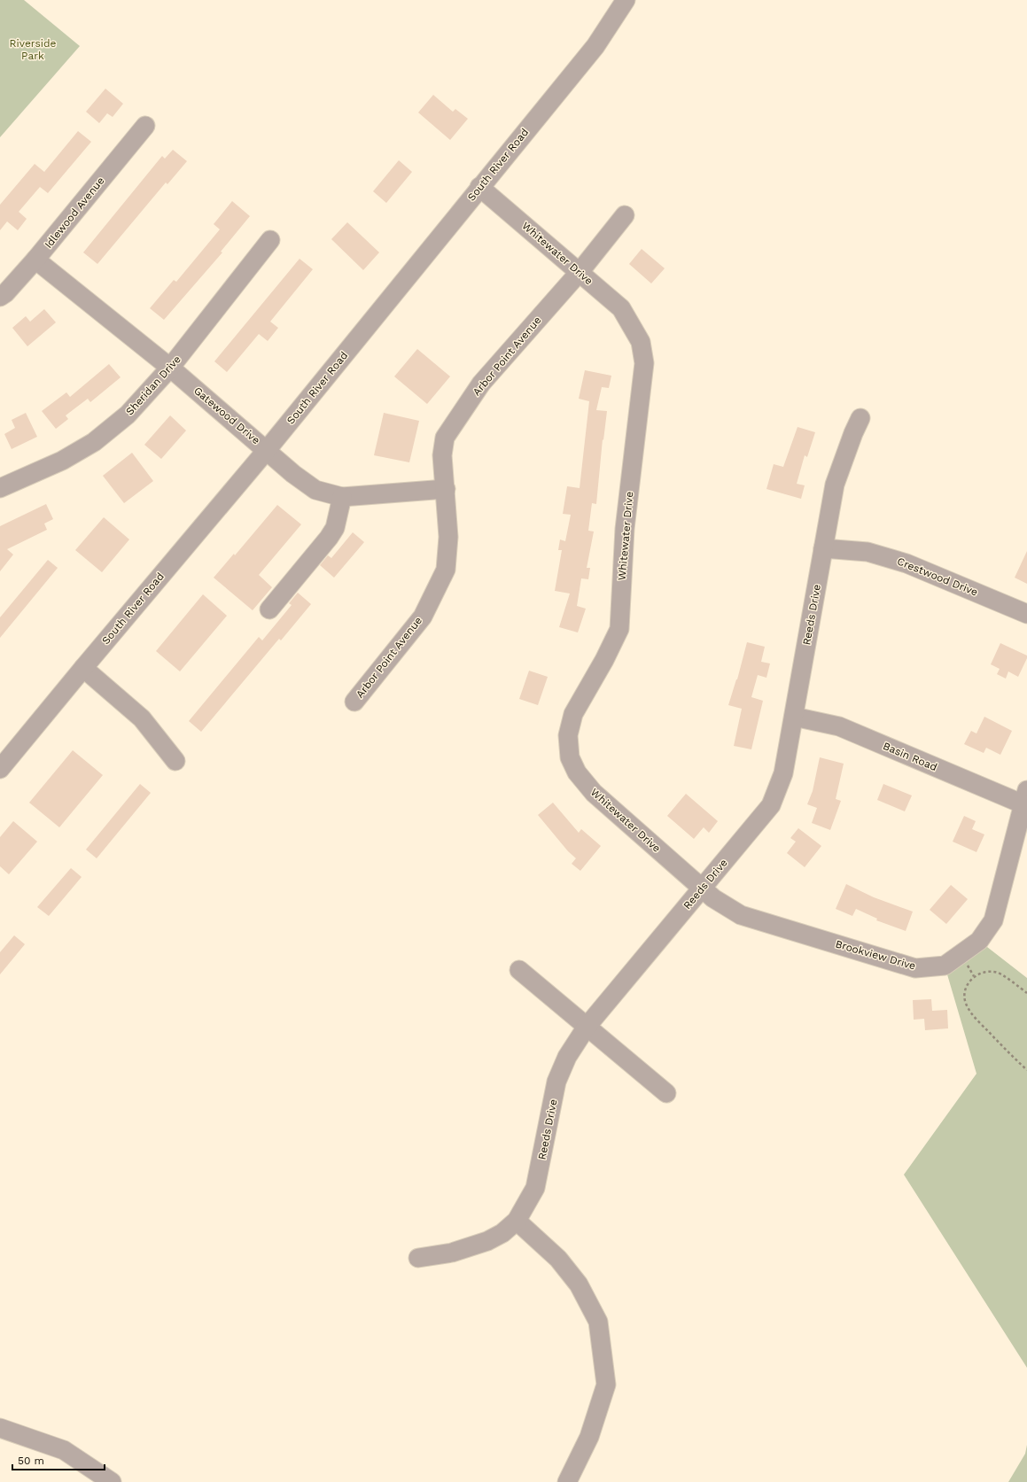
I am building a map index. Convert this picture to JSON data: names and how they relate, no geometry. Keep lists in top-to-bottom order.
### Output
{
  "streets": {
    "street": [
      "South River Road",
      "Idlewood Avenue",
      "Whitewater Drive",
      "Arbor Point Avenue",
      "Sheridan Drive",
      "Gatewood Drive",
      "Crestwood Drive",
      "Reeds Drive",
      "Basin Road",
      "Brookview Drive"
    ]
  },
  "crossings": [
    ["South River Road", "Whitewater Drive"],
    ["South River Road", "Gatewood Drive"],
    ["Idlewood Avenue", "Gatewood Drive"],
    ["Whitewater Drive", "Arbor Point Avenue"],
    ["Whitewater Drive", "Reeds Drive"],
    ["Whitewater Drive", "Brookview Drive"],
    ["Arbor Point Avenue", "Gatewood Drive"],
    ["Sheridan Drive", "Gatewood Drive"],
    ["Crestwood Drive", "Reeds Drive"],
    ["Reeds Drive", "Basin Road"],
    ["Reeds Drive", "Brookview Drive"],
    ["Basin Road", "Brookview Drive"]
  ],
  "parks": ["Riverside Park"],
  "scale_bar": "50 m"
}
